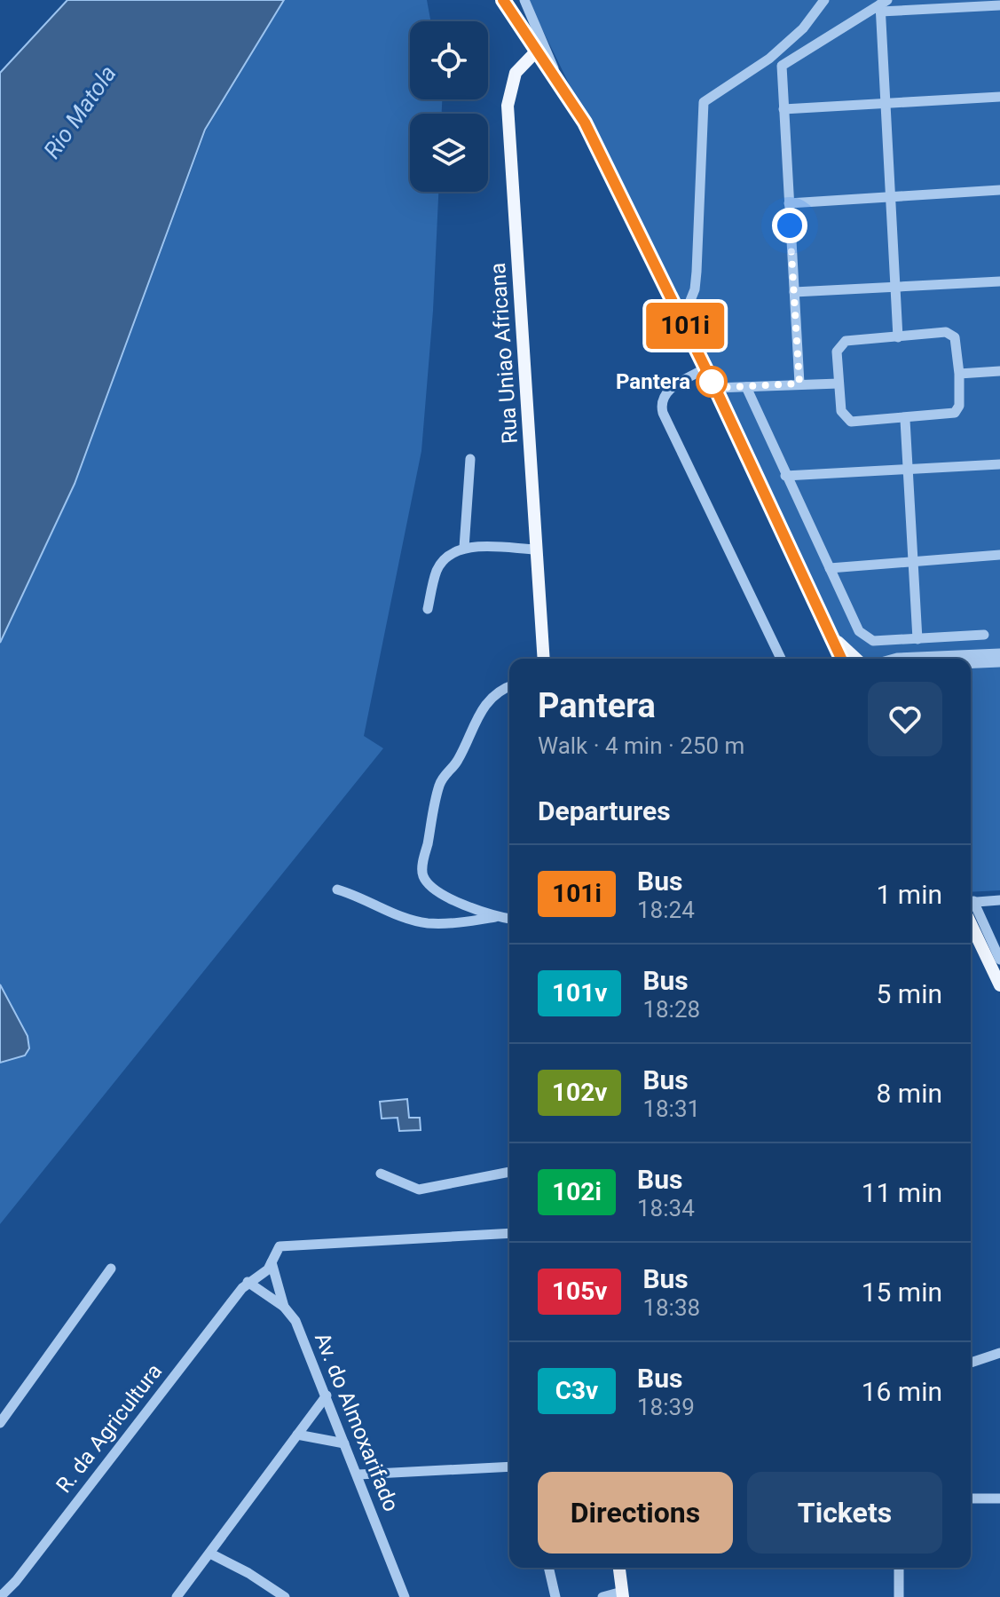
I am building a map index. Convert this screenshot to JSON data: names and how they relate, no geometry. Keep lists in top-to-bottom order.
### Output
{
  "streets": {
    "main road": ["Rua Uniao Africana"],
    "street": ["Av. do Almoxarifado", "R. da Agricultura"]
  },
  "crossings": [
    ["Av. do Almoxarifado", "R. da Agricultura"]
  ],
  "water": ["Rio Matola"],
  "places": ["Pantera"],
  "lines": ["bus line 101i"],
  "page": {
    "on_map": "101i",
    "heading": [
      ["Pantera", "Walk · 4 min · 250 m"],
      "Departures"
    ],
    "list": [
      {
        "mark": "101i",
        "name": "Bus",
        "note": "18:24",
        "value": "1 min"
      },
      {
        "mark": "101v",
        "name": "Bus",
        "note": "18:28",
        "value": "5 min"
      },
      {
        "mark": "102v",
        "name": "Bus",
        "note": "18:31",
        "value": "8 min"
      },
      {
        "mark": "102i",
        "name": "Bus",
        "note": "18:34",
        "value": "11 min"
      },
      {
        "mark": "105v",
        "name": "Bus",
        "note": "18:38",
        "value": "15 min"
      },
      {
        "mark": "C3v",
        "name": "Bus",
        "note": "18:39",
        "value": "16 min"
      }
    ],
    "buttons": ["Directions", "Tickets"]
  }
}
